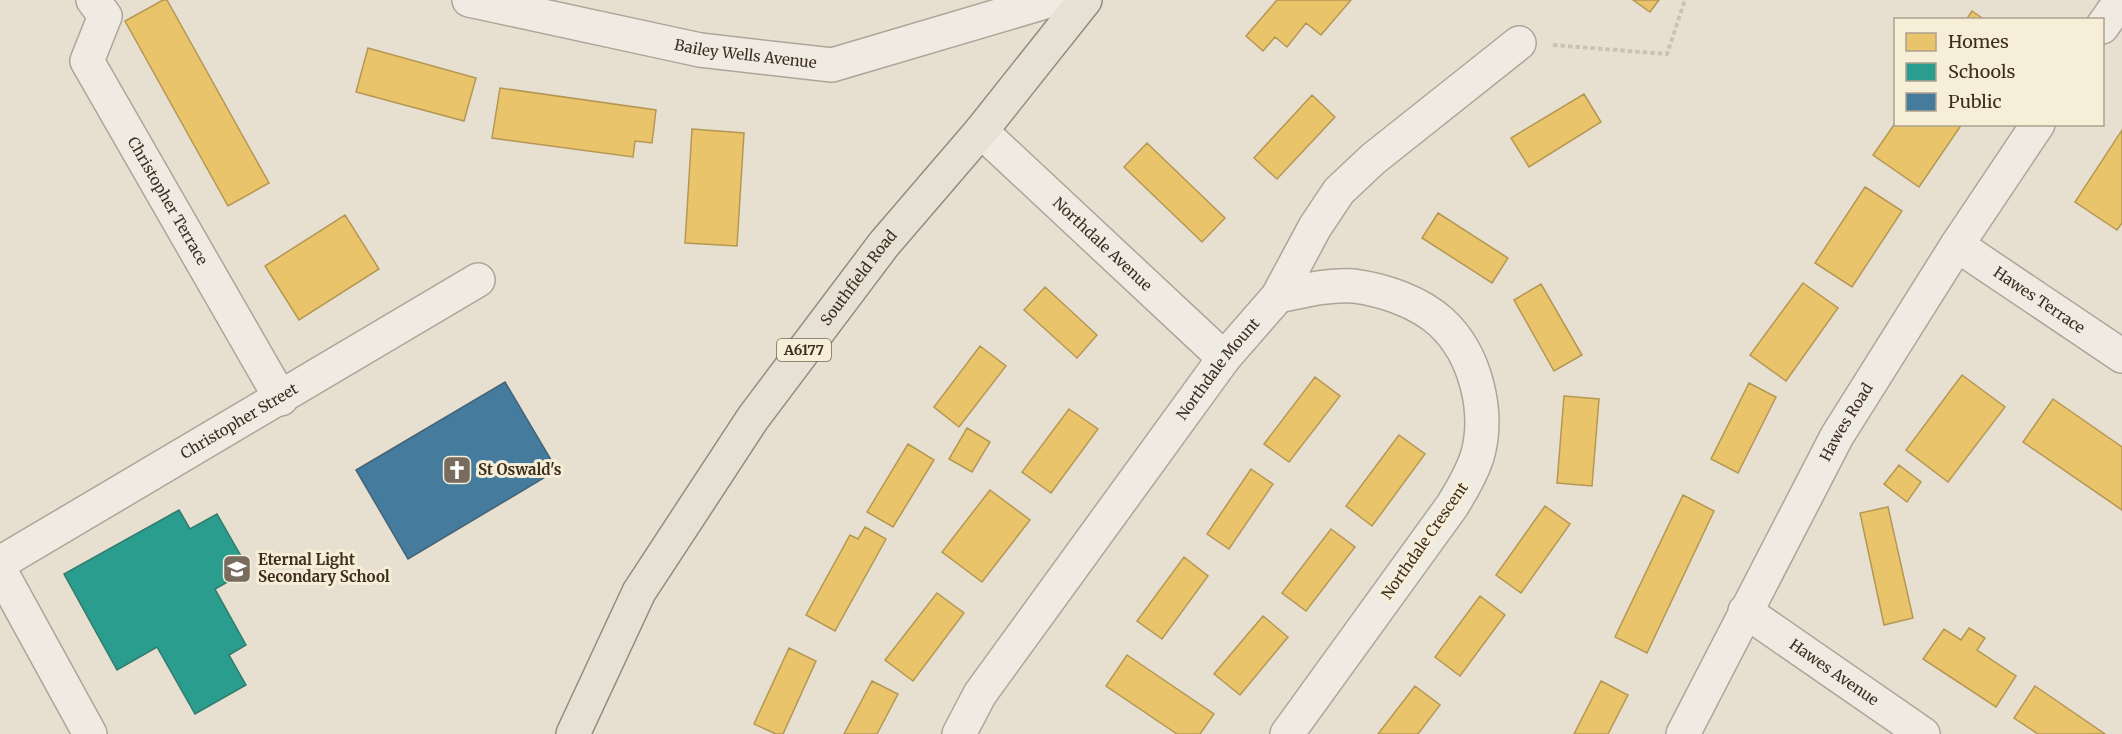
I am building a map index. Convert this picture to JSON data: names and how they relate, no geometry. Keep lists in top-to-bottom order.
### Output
{
  "streets": {
    "main road": ["Southfield Road", "A6177"],
    "street": [
      "Bailey Wells Avenue",
      "Christopher Terrace",
      "Northdale Avenue",
      "Hawes Terrace",
      "Northdale Mount",
      "Hawes Road",
      "Christopher Street",
      "Northdale Crescent",
      "Hawes Avenue"
    ]
  },
  "crossings": [
    ["Christopher Terrace", "Christopher Street"],
    ["Northdale Avenue", "Southfield Road"],
    ["Northdale Avenue", "Northdale Mount"],
    ["Hawes Terrace", "Hawes Road"],
    ["Northdale Mount", "Northdale Crescent"],
    ["Hawes Road", "Hawes Avenue"]
  ],
  "places": {
    "church": ["St Oswald's"],
    "school or university": ["Eternal Light Secondary School"]
  },
  "legend": ["Homes", "Schools", "Public"]
}
